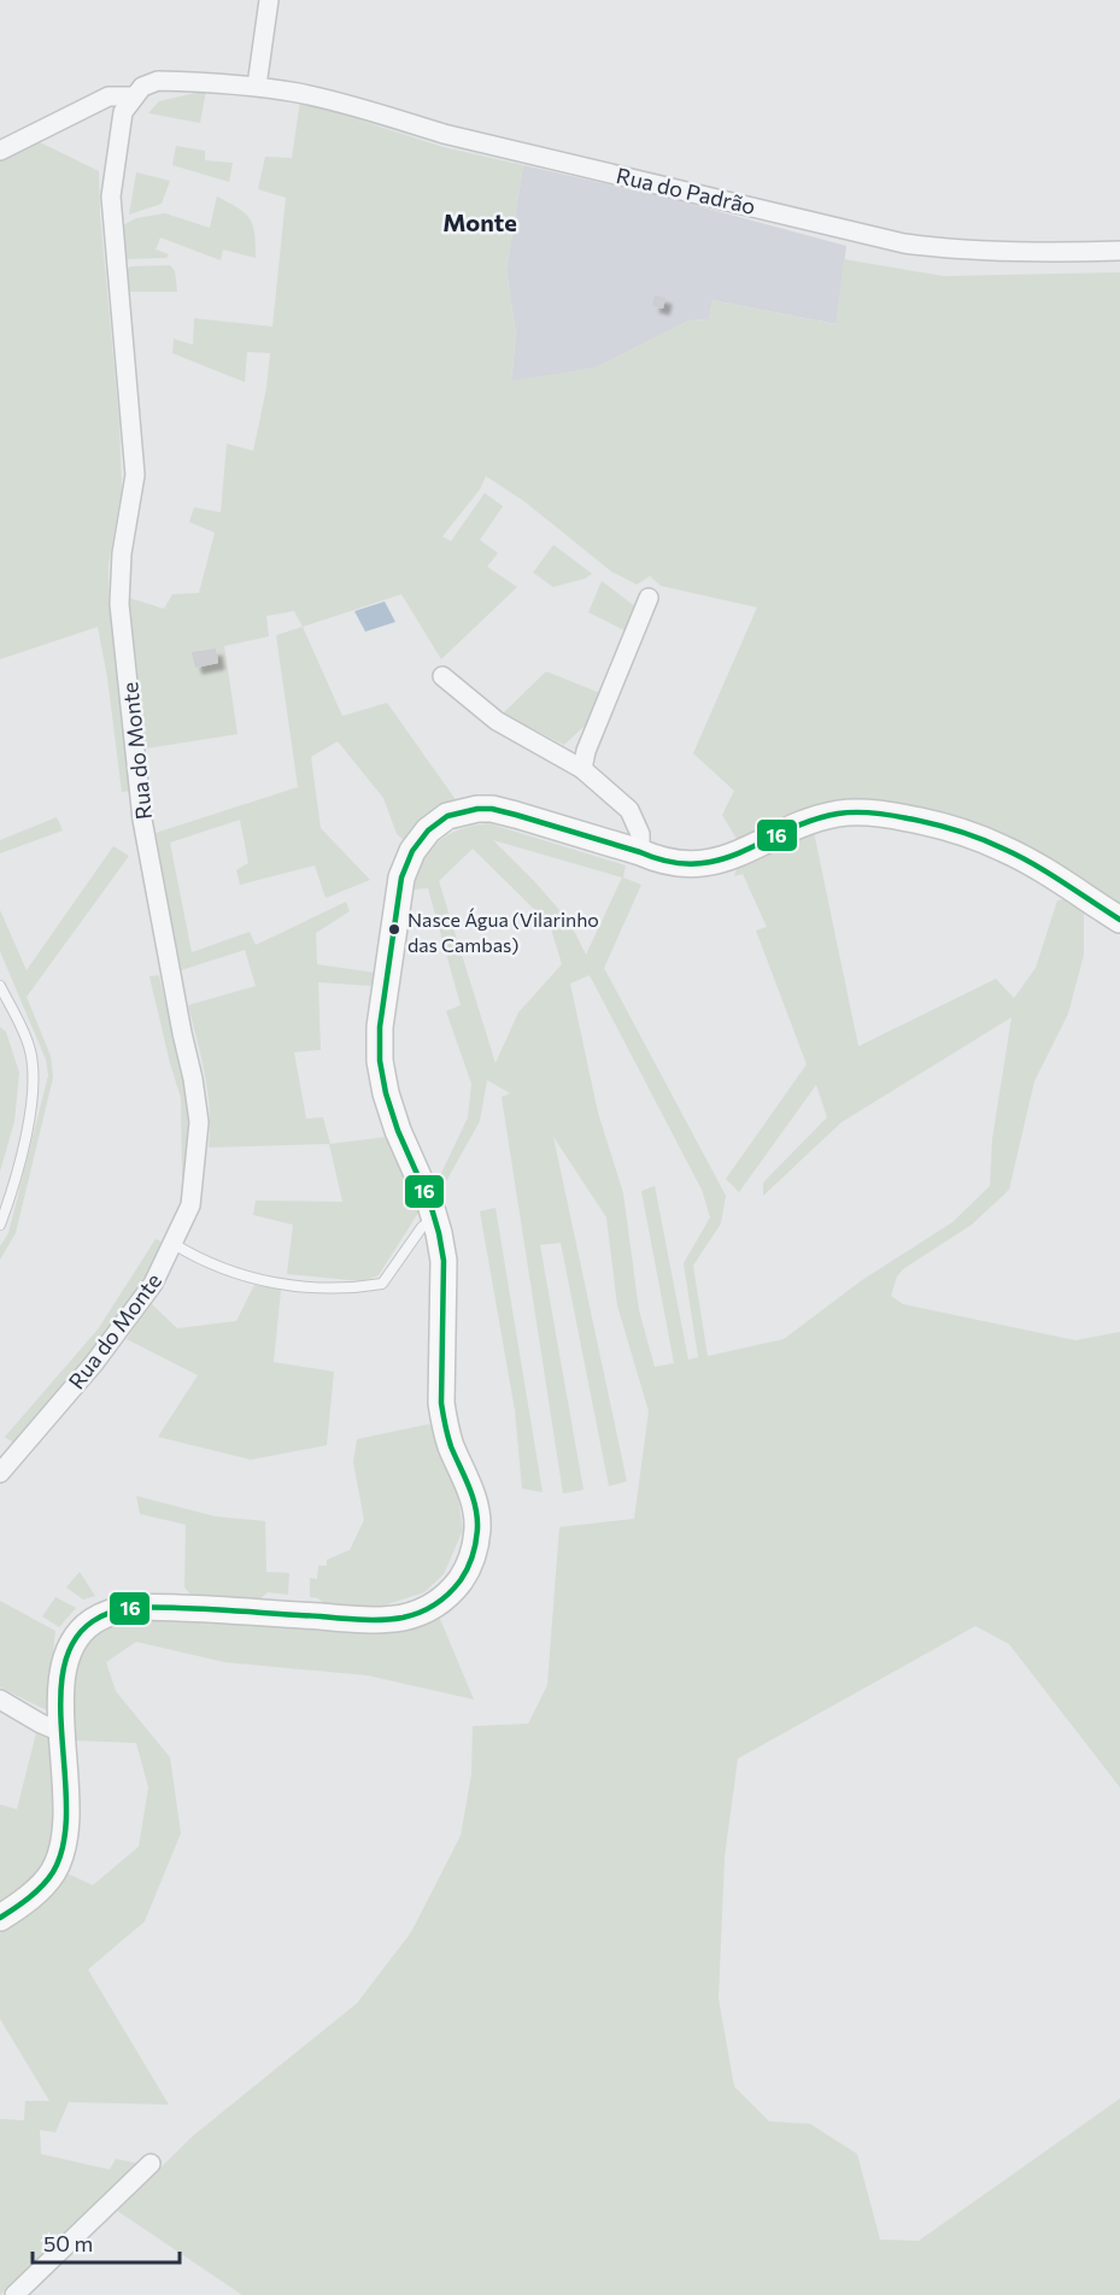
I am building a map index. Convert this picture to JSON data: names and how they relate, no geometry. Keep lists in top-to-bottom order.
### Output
{
  "streets": {
    "street": ["Rua do Padrão", "Rua do Monte"]
  },
  "districts": ["Monte"],
  "places": ["Nasce Água (Vilarinho das Cambas)"],
  "lines": ["transit line 16"],
  "scale_bar": "50 m"
}
